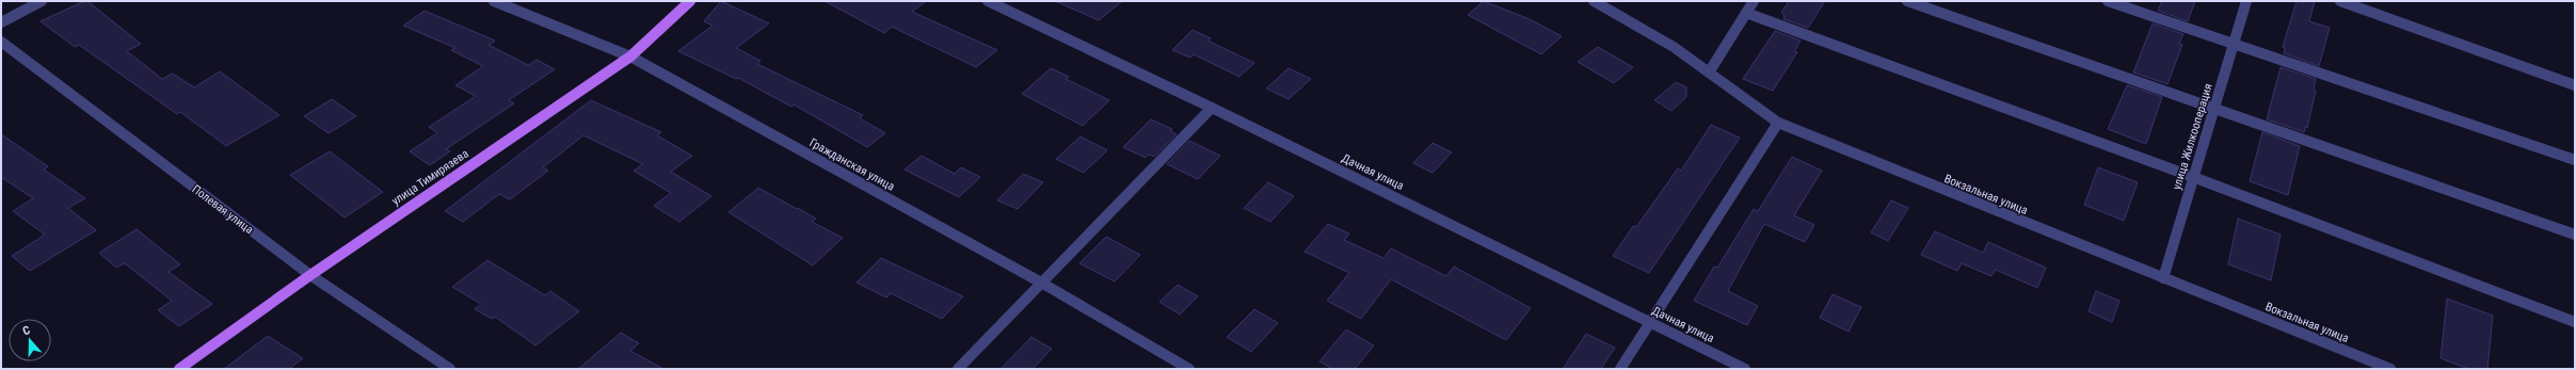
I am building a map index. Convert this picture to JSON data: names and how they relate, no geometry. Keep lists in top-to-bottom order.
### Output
{
  "streets": {
    "main road": ["улица Тимирязева"],
    "street": [
      "улица Жилкооперация",
      "Гражданская улица",
      "Дачная улица",
      "Вокзальная улица",
      "Полевая улица"
    ]
  },
  "crossings": [
    ["улица Жилкооперация", "Вокзальная улица"],
    ["Гражданская улица", "улица Тимирязева"],
    ["улица Тимирязева", "Полевая улица"]
  ],
  "north": "top"
}
